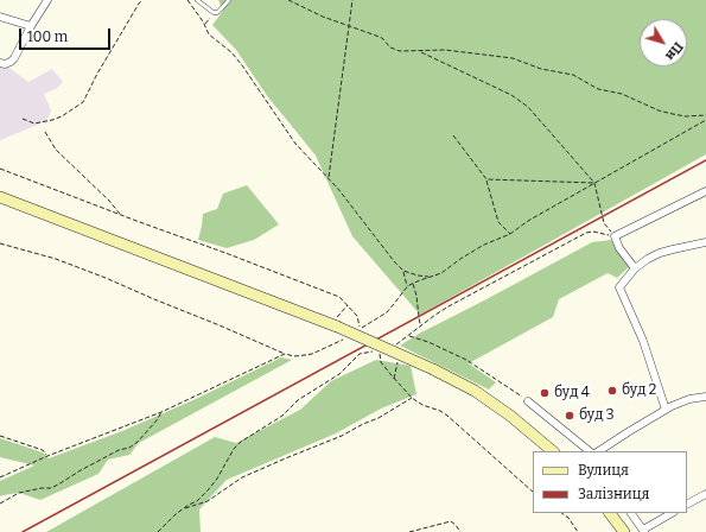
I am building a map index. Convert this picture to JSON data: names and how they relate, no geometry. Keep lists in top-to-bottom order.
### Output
{
  "places": ["буд 2", "буд 4", "буд 3"],
  "legend": ["Вулиця", "Залізниця"],
  "scale_bar": "100 m",
  "north": "bottom right"
}
